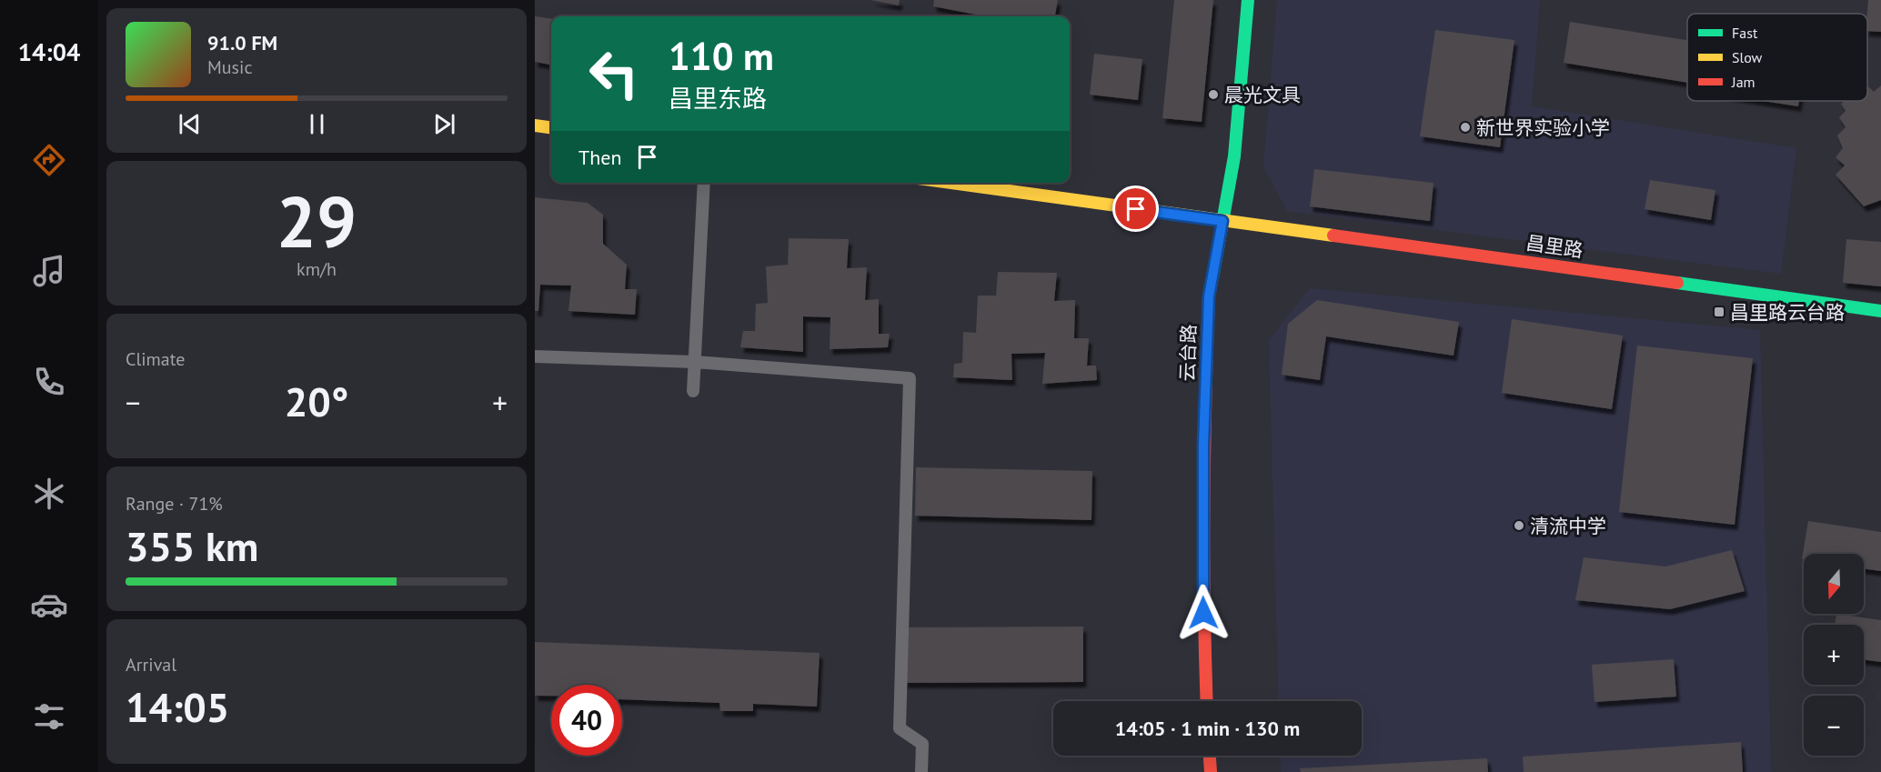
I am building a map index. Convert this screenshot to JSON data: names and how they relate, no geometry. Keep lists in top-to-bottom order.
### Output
{
  "streets": {
    "street": ["昌里路", "云台路"]
  },
  "crossings": [
    ["昌里路", "云台路"]
  ],
  "places": {
    "other": ["晨光文具", "新世界实验小学", "清流中学"],
    "transit": ["昌里路云台路"]
  },
  "legend": ["Fast", "Slow", "Jam"],
  "north": "bottom",
  "page": {
    "tabs": "14:04",
    "turn": ["110 m", "昌里东路"],
    "song": ["91.0 FM", "Music"],
    "then": "Then",
    "tile": [
      ["29", "km/h"],
      "Climate",
      ["Range · 71%", "355 km"],
      ["Arrival", "14:05"]
    ],
    "heat": ["−", "20°", "+"],
    "map_buttons": ["+", "−"],
    "limit": "40",
    "trip": "14:05 · 1 min · 130 m"
  }
}
